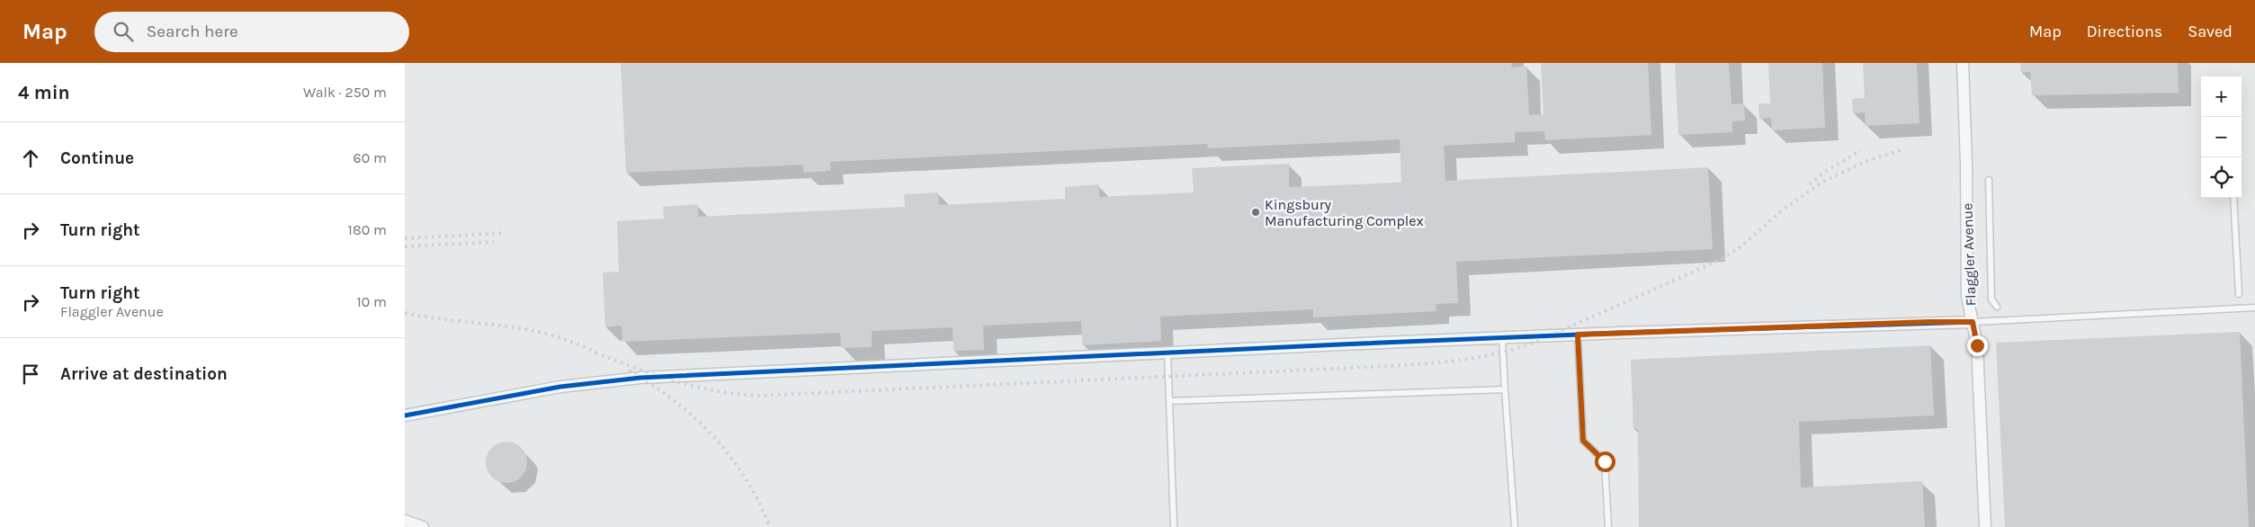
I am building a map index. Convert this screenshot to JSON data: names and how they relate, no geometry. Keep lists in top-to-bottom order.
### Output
{
  "streets": {
    "street": ["Flaggler Avenue"]
  },
  "places": ["Kingsbury Manufacturing Complex"],
  "page": {
    "header": "Map",
    "search": "Search here",
    "nav": ["Map", "Directions", "Saved"],
    "heading": ["4 min", "Walk · 250 m"],
    "map_buttons": ["+", "−"],
    "list": [
      ["Continue", "60 m"],
      ["Turn right", "180 m"],
      ["Turn right", "Flaggler Avenue", "10 m"],
      "Arrive at destination"
    ]
  }
}
